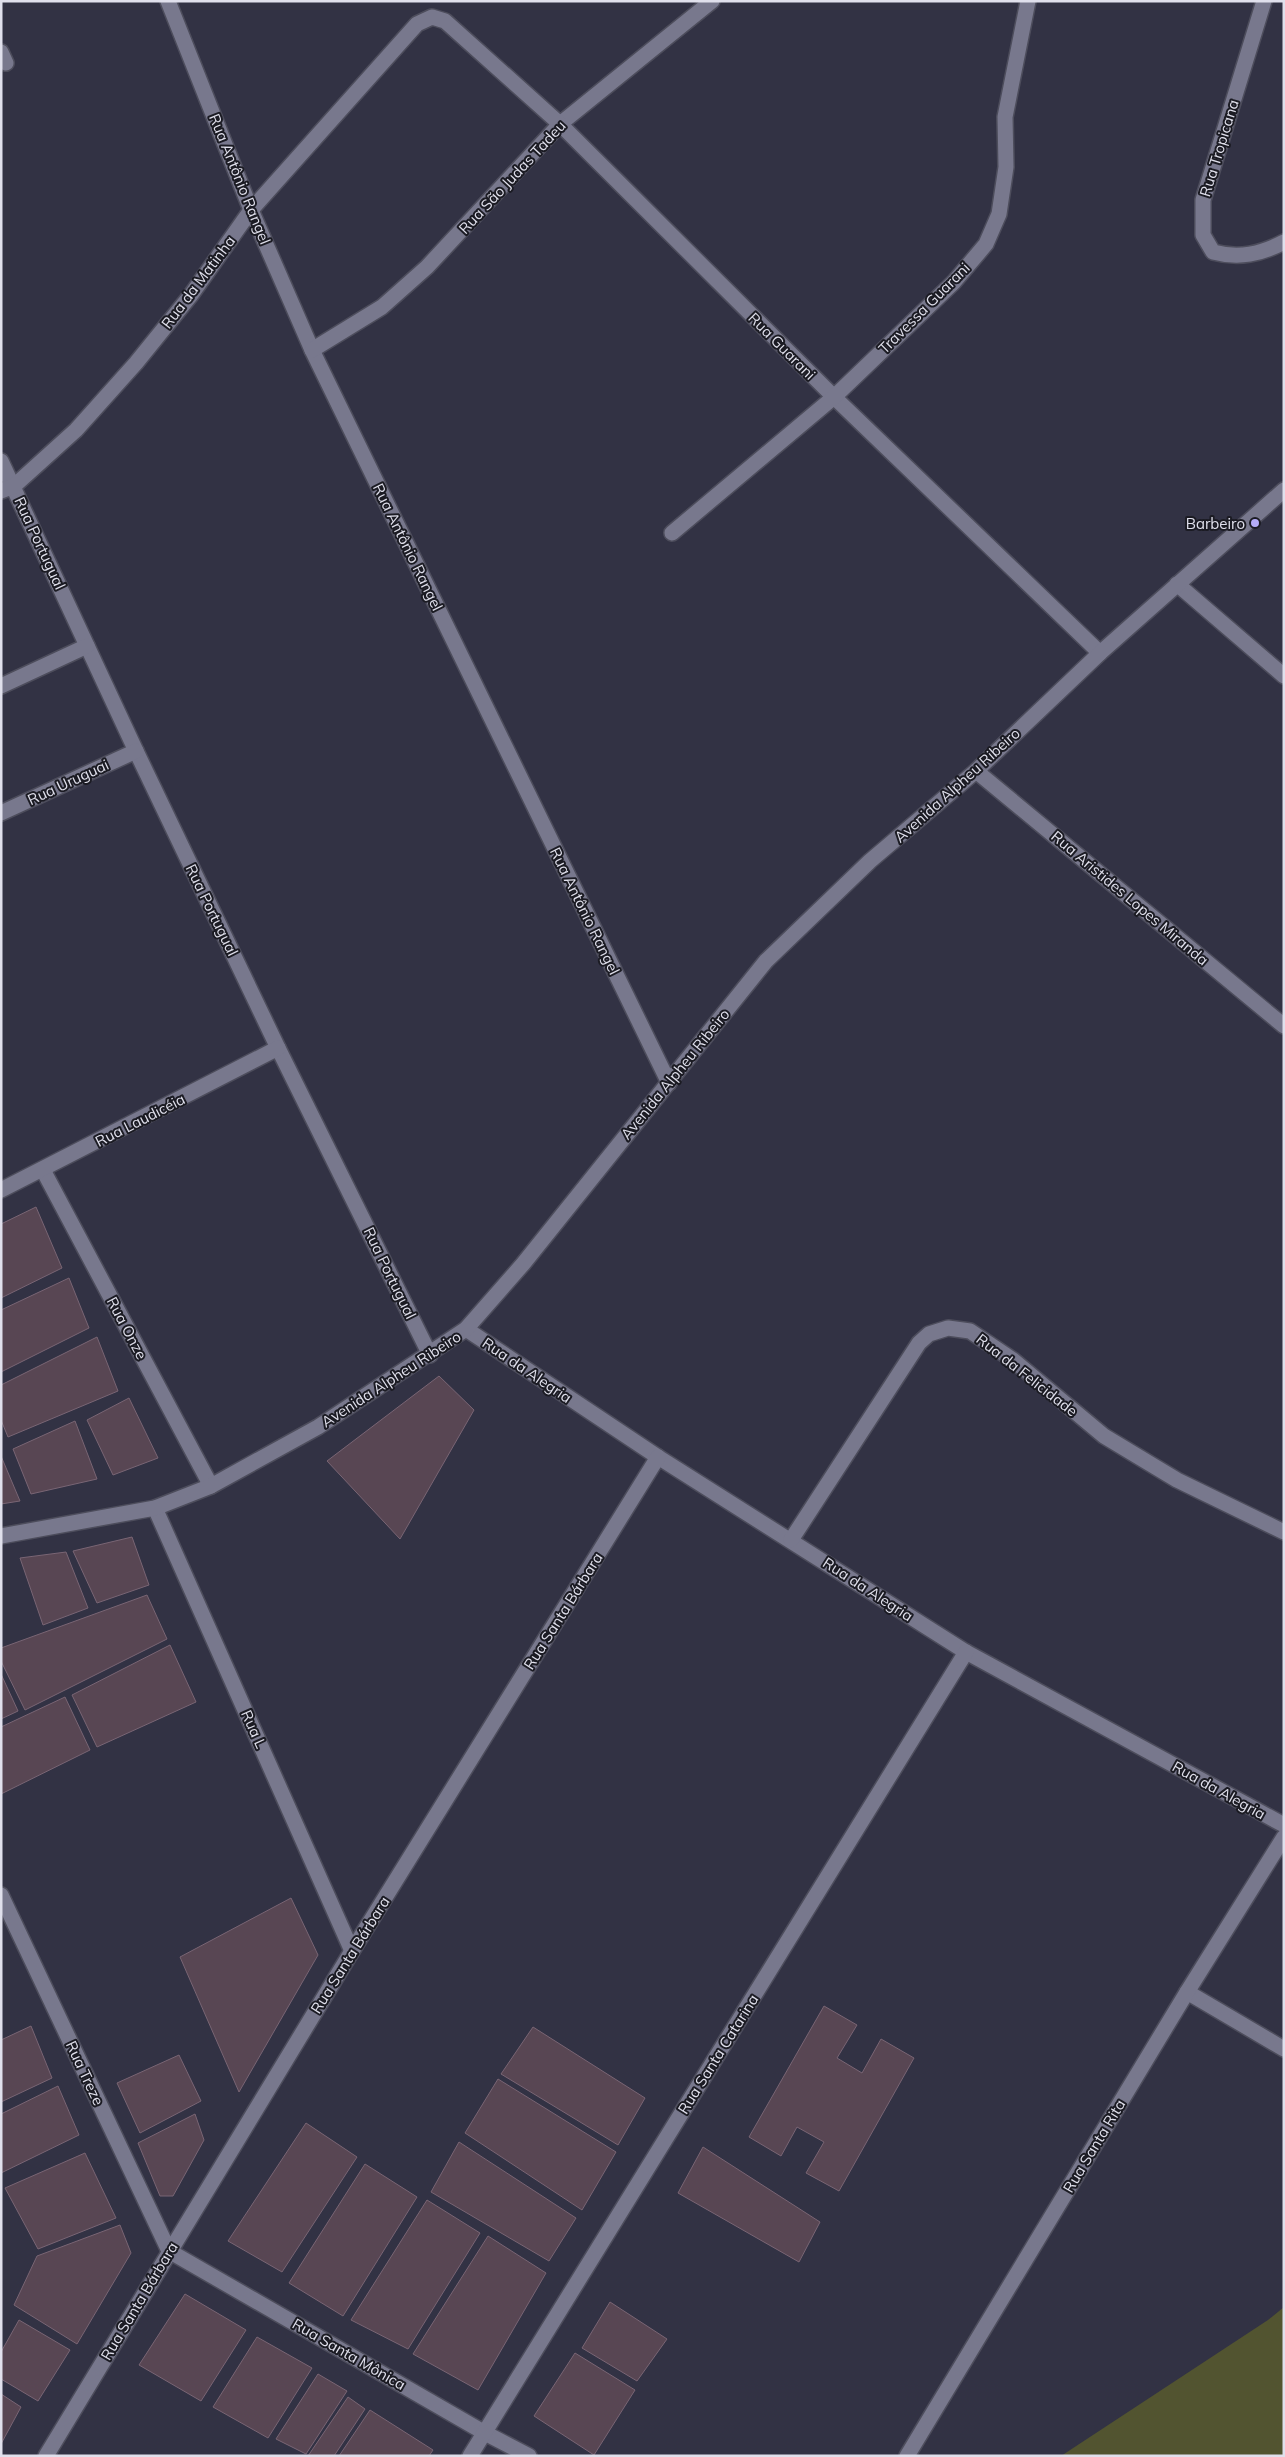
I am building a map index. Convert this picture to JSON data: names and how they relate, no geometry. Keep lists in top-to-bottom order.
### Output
{
  "streets": {
    "street": [
      "Rua Tropicana",
      "Rua São Judas Tadeu",
      "Rua Antônio Rangel",
      "Rua da Matinha",
      "Travessa Guarani",
      "Rua Guarani",
      "Rua Portugual",
      "Rua Uruguai",
      "Avenida Alpheu Ribeiro",
      "Rua Aristides Lopes Miranda",
      "Rua Laudicéia",
      "Rua Onze",
      "Rua da Alegria",
      "Rua da Felicidade",
      "Rua Santa Bárbara",
      "Rua L",
      "Rua Santa Catarina",
      "Rua Treze",
      "Rua Santa Rita",
      "Rua Santa Mônica"
    ]
  },
  "crossings": [
    ["Rua São Judas Tadeu", "Rua Antônio Rangel"],
    ["Rua São Judas Tadeu", "Rua Guarani"],
    ["Rua Antônio Rangel", "Rua da Matinha"],
    ["Rua Antônio Rangel", "Avenida Alpheu Ribeiro"],
    ["Rua da Matinha", "Rua Guarani"],
    ["Rua da Matinha", "Rua Portugual"],
    ["Travessa Guarani", "Rua Guarani"],
    ["Rua Guarani", "Avenida Alpheu Ribeiro"],
    ["Rua Portugual", "Rua Uruguai"],
    ["Rua Portugual", "Avenida Alpheu Ribeiro"],
    ["Rua Portugual", "Rua Laudicéia"],
    ["Avenida Alpheu Ribeiro", "Rua Aristides Lopes Miranda"],
    ["Avenida Alpheu Ribeiro", "Rua Onze"],
    ["Avenida Alpheu Ribeiro", "Rua da Alegria"],
    ["Avenida Alpheu Ribeiro", "Rua L"],
    ["Rua Laudicéia", "Rua Onze"],
    ["Rua da Alegria", "Rua da Felicidade"],
    ["Rua da Alegria", "Rua Santa Bárbara"],
    ["Rua da Alegria", "Rua Santa Catarina"],
    ["Rua Santa Bárbara", "Rua L"],
    ["Rua Santa Bárbara", "Rua Treze"],
    ["Rua Santa Bárbara", "Rua Santa Mônica"],
    ["Rua Santa Catarina", "Rua Santa Mônica"],
    ["Rua Treze", "Rua Santa Mônica"]
  ],
  "places": ["Barbeiro"]
}
